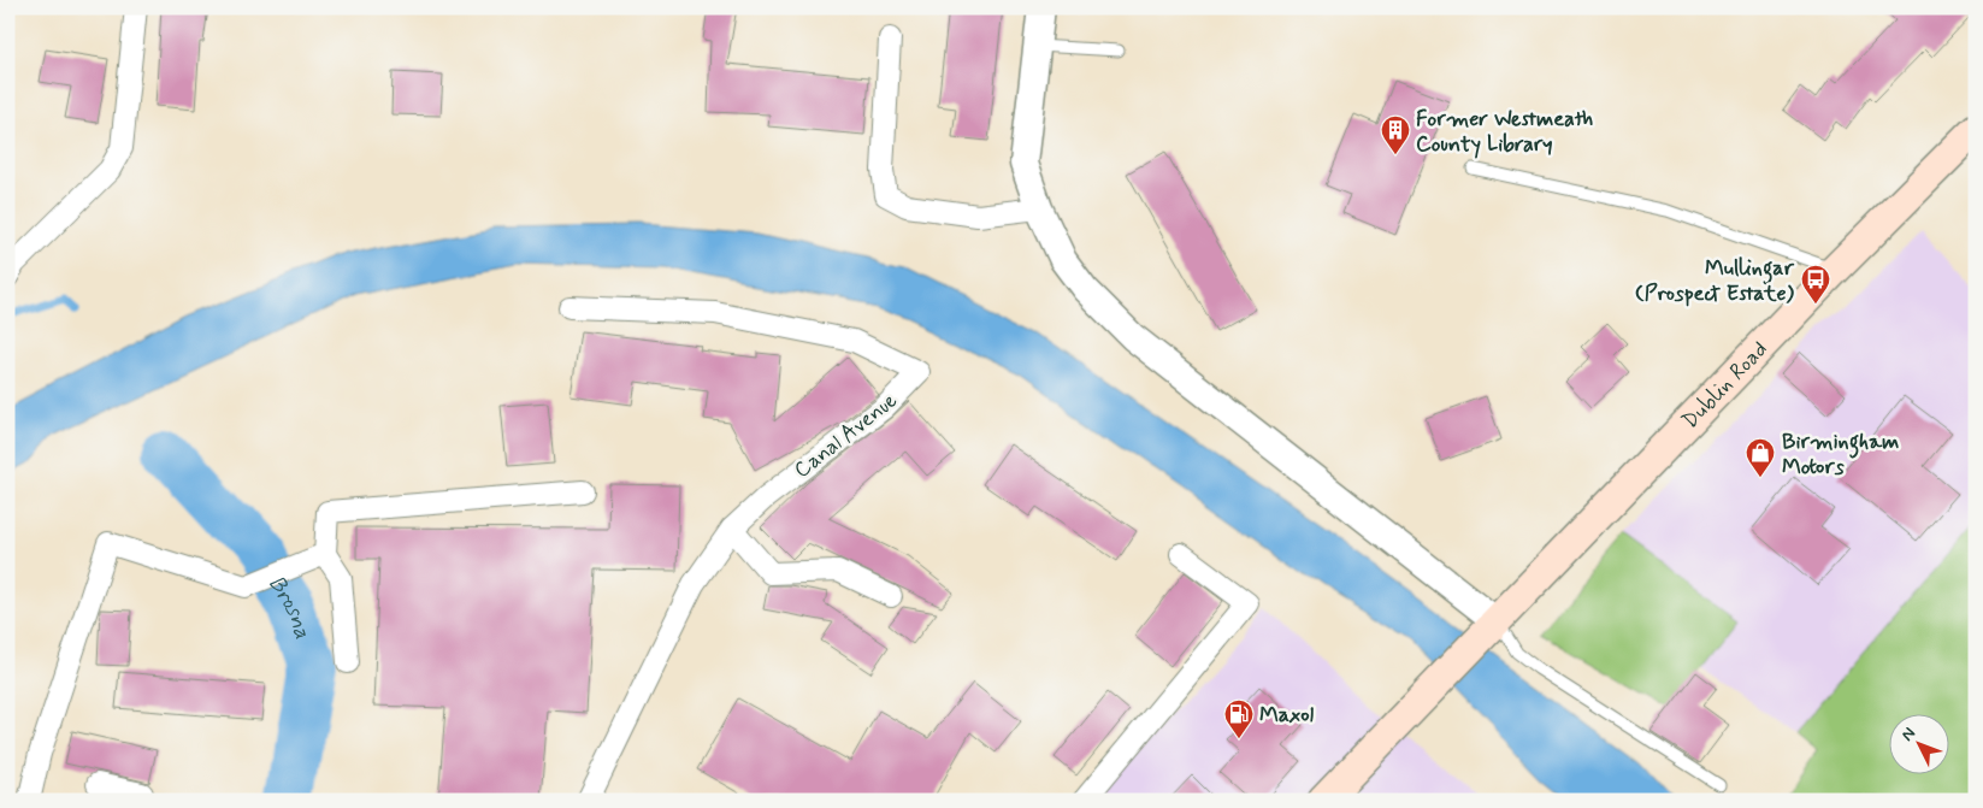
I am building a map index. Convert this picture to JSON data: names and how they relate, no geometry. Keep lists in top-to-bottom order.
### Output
{
  "streets": {
    "main road": ["Dublin Road"],
    "street": ["Canal Avenue"]
  },
  "water": ["Brosna"],
  "places": {
    "building": ["Former Westmeath County Library"],
    "bus stop": ["Mullingar (Prospect Estate)"],
    "shop": ["Birmingham Motors"],
    "fuel station": ["Maxol"]
  },
  "north": "top left"
}
